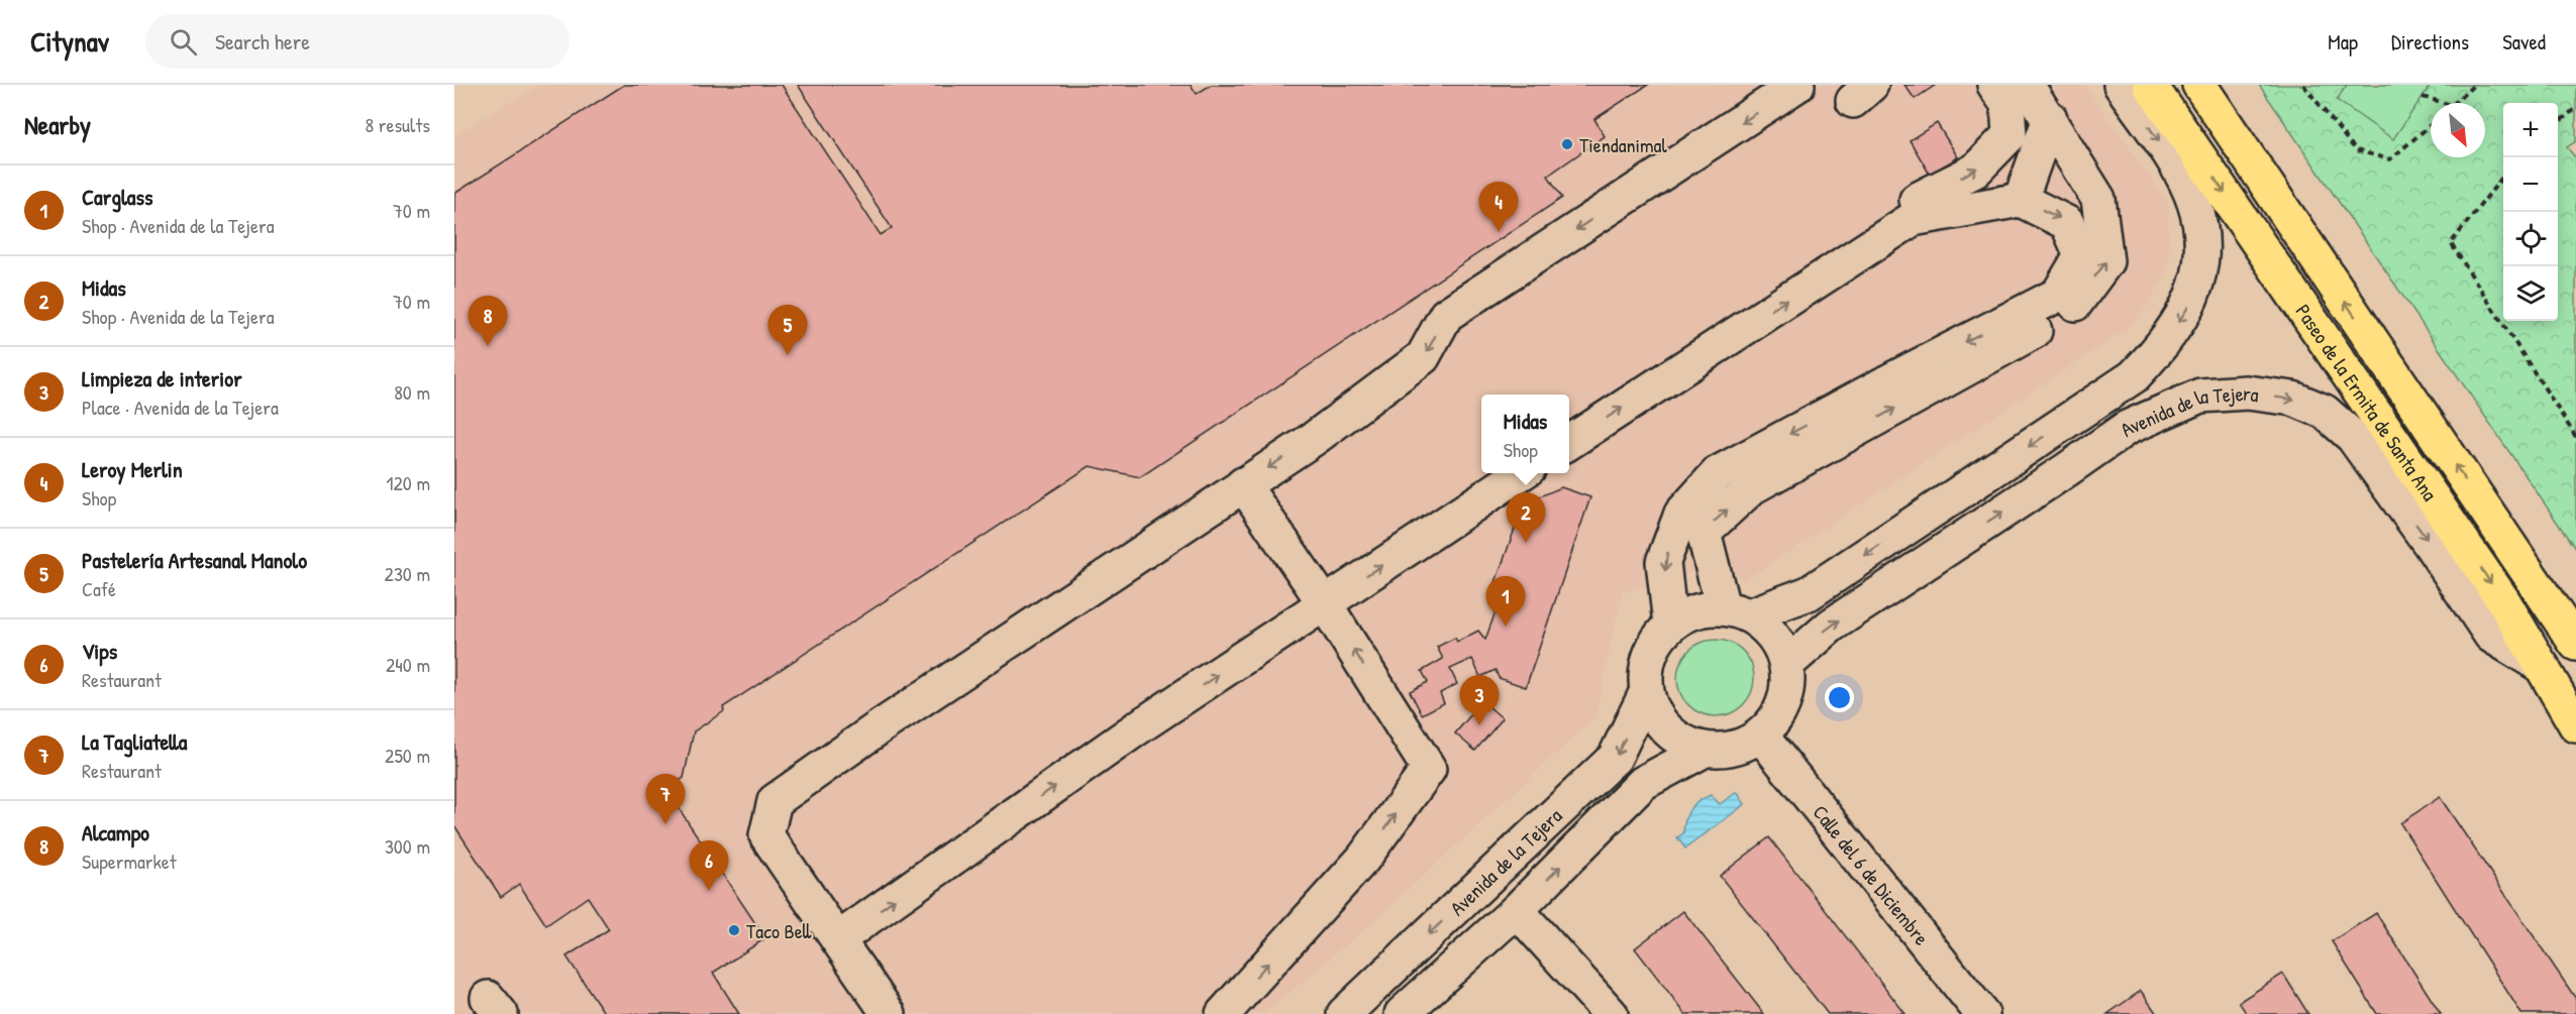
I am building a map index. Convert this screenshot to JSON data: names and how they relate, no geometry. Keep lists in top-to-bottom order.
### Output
{
  "streets": {
    "main road": ["Paseo de la Ermita de Santa Ana"],
    "street": ["Avenida de la Tejera", "Calle del 6 de Diciembre"]
  },
  "crossings": [
    ["Paseo de la Ermita de Santa Ana", "Avenida de la Tejera"],
    ["Avenida de la Tejera", "Calle del 6 de Diciembre"]
  ],
  "places": ["Tiendanimal", "Taco Bell"],
  "north": "bottom right",
  "page": {
    "header": "Citynav",
    "search": "Search here",
    "nav": ["Map", "Directions", "Saved"],
    "heading": ["Nearby", "8 results"],
    "map_buttons": ["+", "−"],
    "list": [
      {
        "mark": "1",
        "name": "Carglass",
        "note": "Shop · Avenida de la Tejera",
        "value": "70 m"
      },
      {
        "mark": "2",
        "name": "Midas",
        "note": "Shop · Avenida de la Tejera",
        "value": "70 m"
      },
      {
        "mark": "3",
        "name": "Limpieza de interior",
        "note": "Place · Avenida de la Tejera",
        "value": "80 m"
      },
      {
        "mark": "4",
        "name": "Leroy Merlin",
        "note": "Shop",
        "value": "120 m"
      },
      {
        "mark": "5",
        "name": "Pastelería Artesanal Manolo",
        "note": "Café",
        "value": "230 m"
      },
      {
        "mark": "6",
        "name": "Vips",
        "note": "Restaurant",
        "value": "240 m"
      },
      {
        "mark": "7",
        "name": "La Tagliatella",
        "note": "Restaurant",
        "value": "250 m"
      },
      {
        "mark": "8",
        "name": "Alcampo",
        "note": "Supermarket",
        "value": "300 m"
      }
    ],
    "pins": [
      "4",
      "8",
      "5",
      "2",
      "1",
      "3",
      "7",
      "6"
    ],
    "popup": ["Midas", "Shop"]
  }
}
